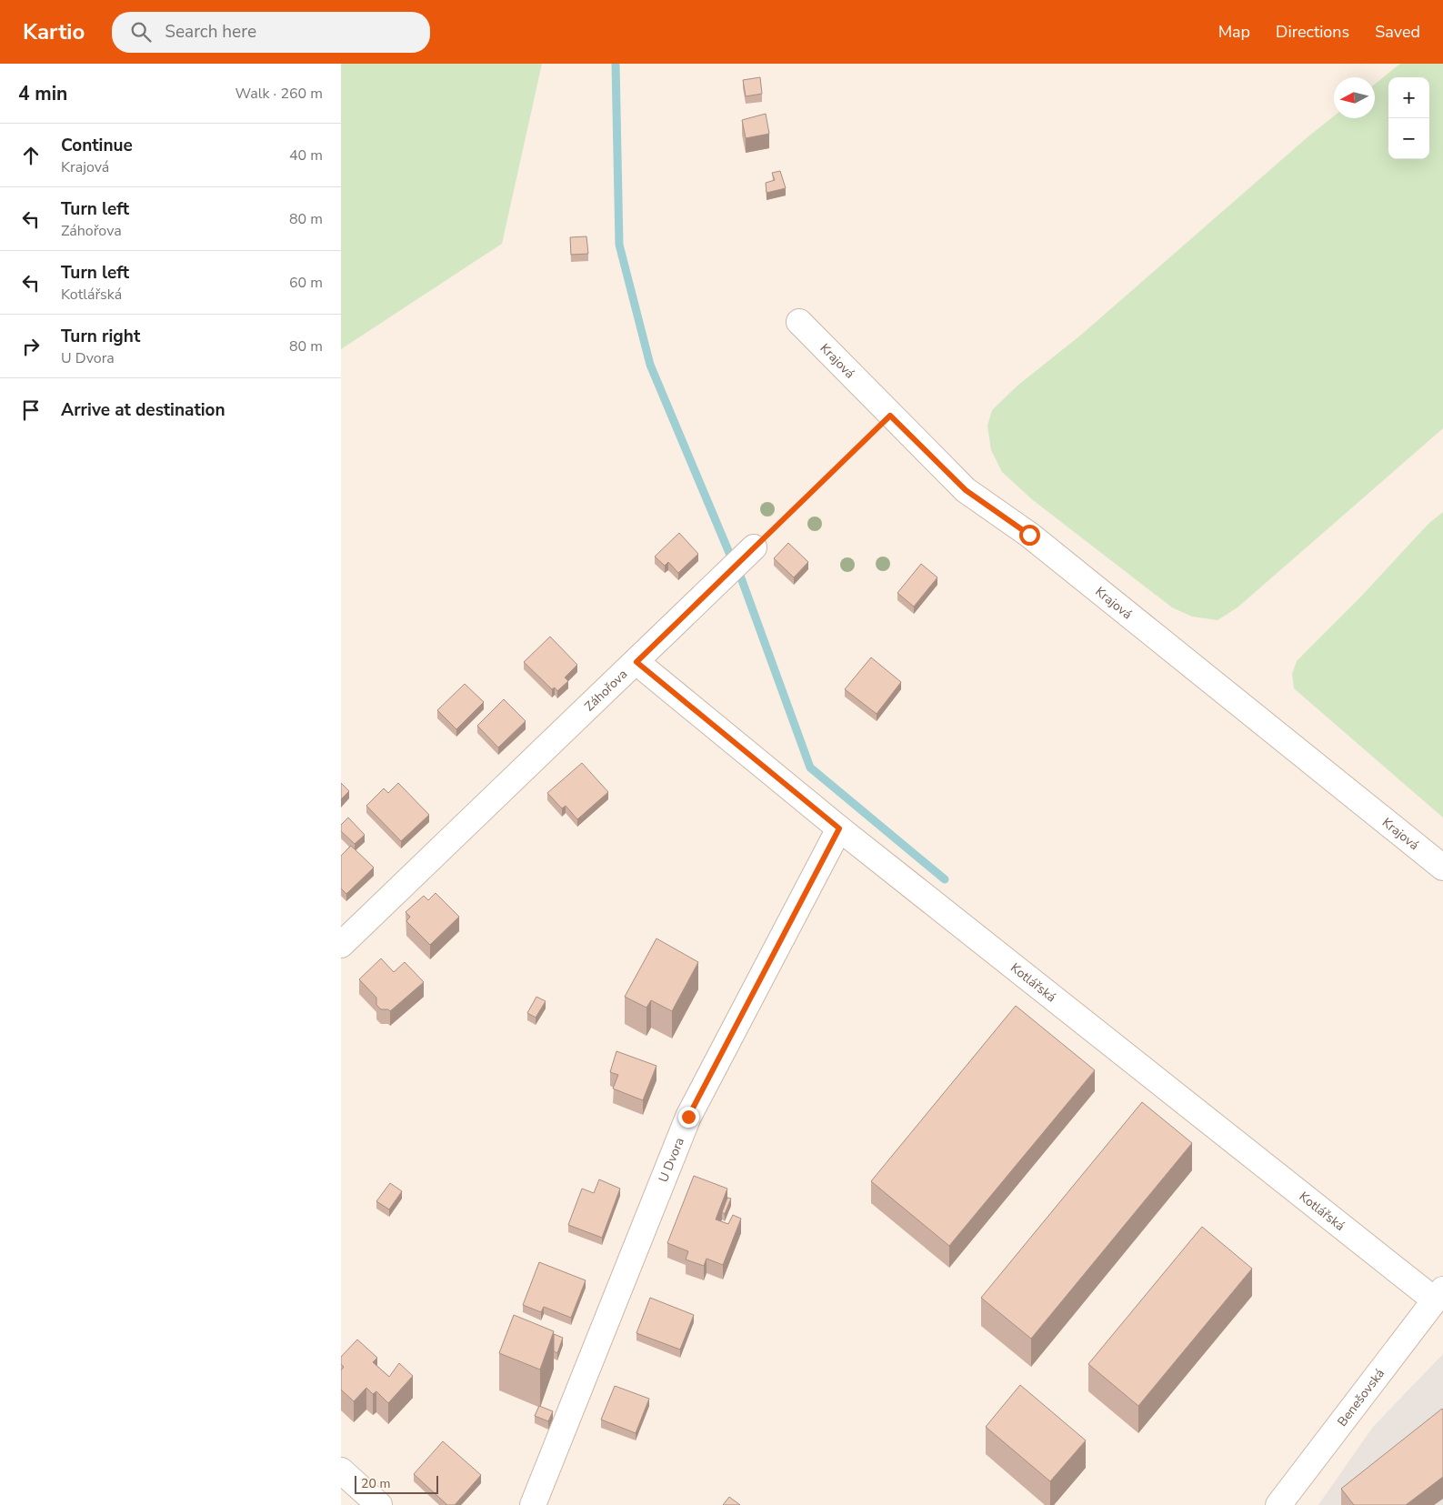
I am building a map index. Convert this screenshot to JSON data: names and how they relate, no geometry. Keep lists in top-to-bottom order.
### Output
{
  "streets": {
    "street": [
      "Krajová",
      "Záhořova",
      "Kotlářská",
      "U Dvora",
      "Benešovská"
    ]
  },
  "crossings": [
    ["Záhořova", "Kotlářská"],
    ["Kotlářská", "U Dvora"],
    ["Kotlářská", "Benešovská"]
  ],
  "scale_bar": "20 m",
  "north": "left",
  "page": {
    "header": "Kartio",
    "search": "Search here",
    "nav": ["Map", "Directions", "Saved"],
    "heading": ["4 min", "Walk · 260 m"],
    "map_buttons": ["+", "−"],
    "list": [
      ["Continue", "Krajová", "40 m"],
      ["Turn left", "Záhořova", "80 m"],
      ["Turn left", "Kotlářská", "60 m"],
      ["Turn right", "U Dvora", "80 m"],
      "Arrive at destination"
    ],
    "scale": "20 m"
  }
}
